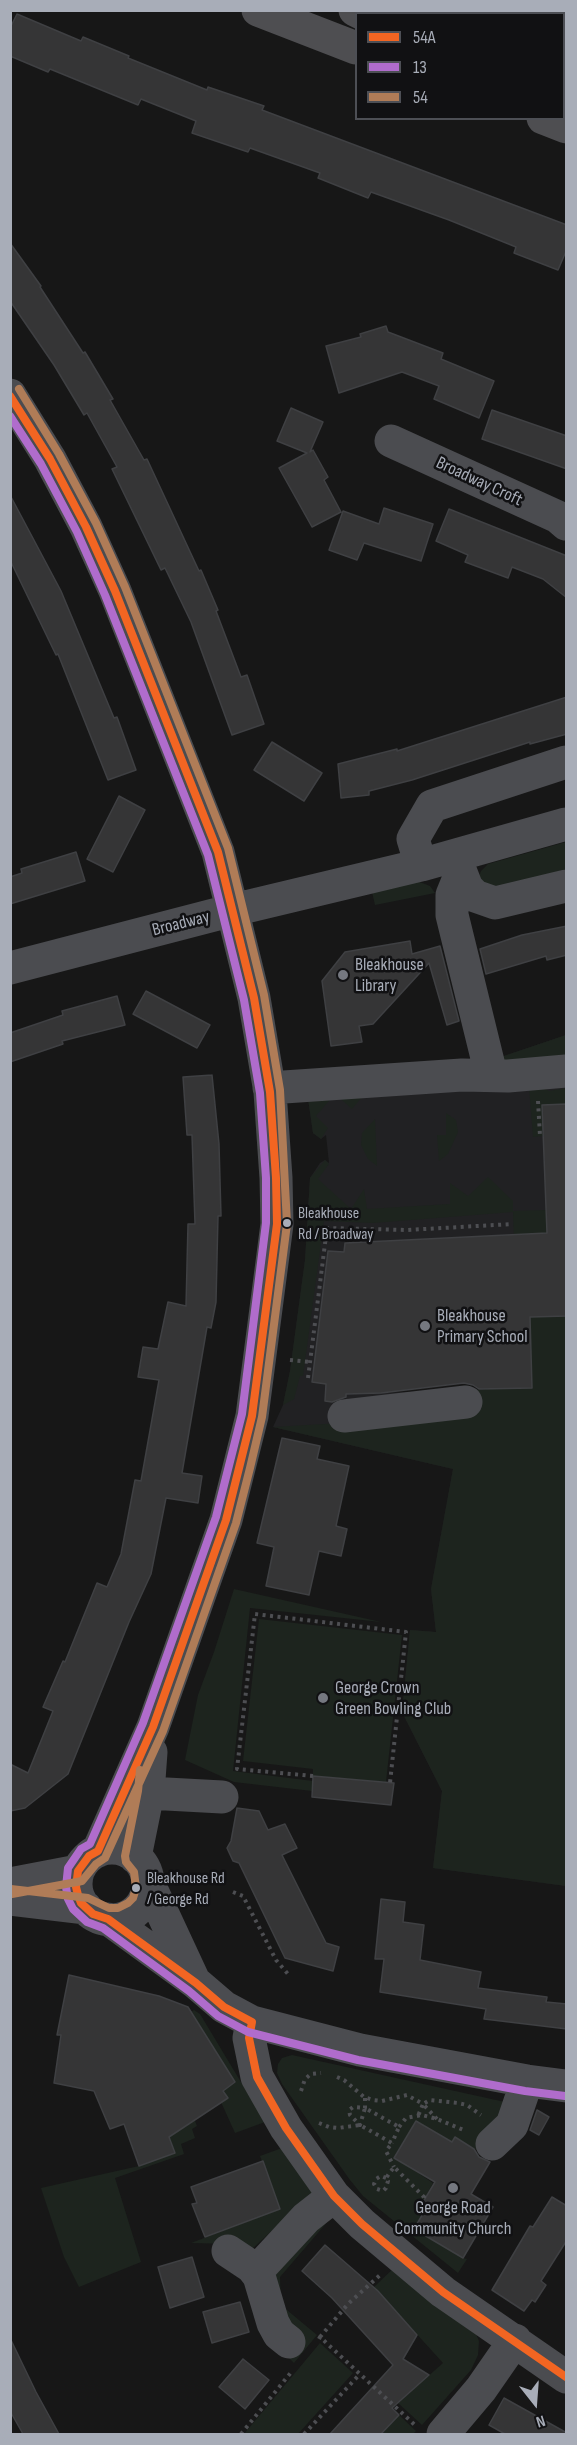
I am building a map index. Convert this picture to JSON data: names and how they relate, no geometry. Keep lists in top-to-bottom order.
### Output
{
  "streets": {
    "street": ["Broadway Croft", "Broadway"]
  },
  "places": [
    "Bleakhouse Library",
    "Bleakhouse Rd / Broadway",
    "Bleakhouse Primary School",
    "George Crown Green Bowling Club",
    "Bleakhouse Rd / George Rd",
    "George Road Community Church"
  ],
  "lines": ["transit line 54", "transit line 54A", "transit line 13"],
  "legend": ["54A", "13", "54"],
  "north": "bottom"
}
